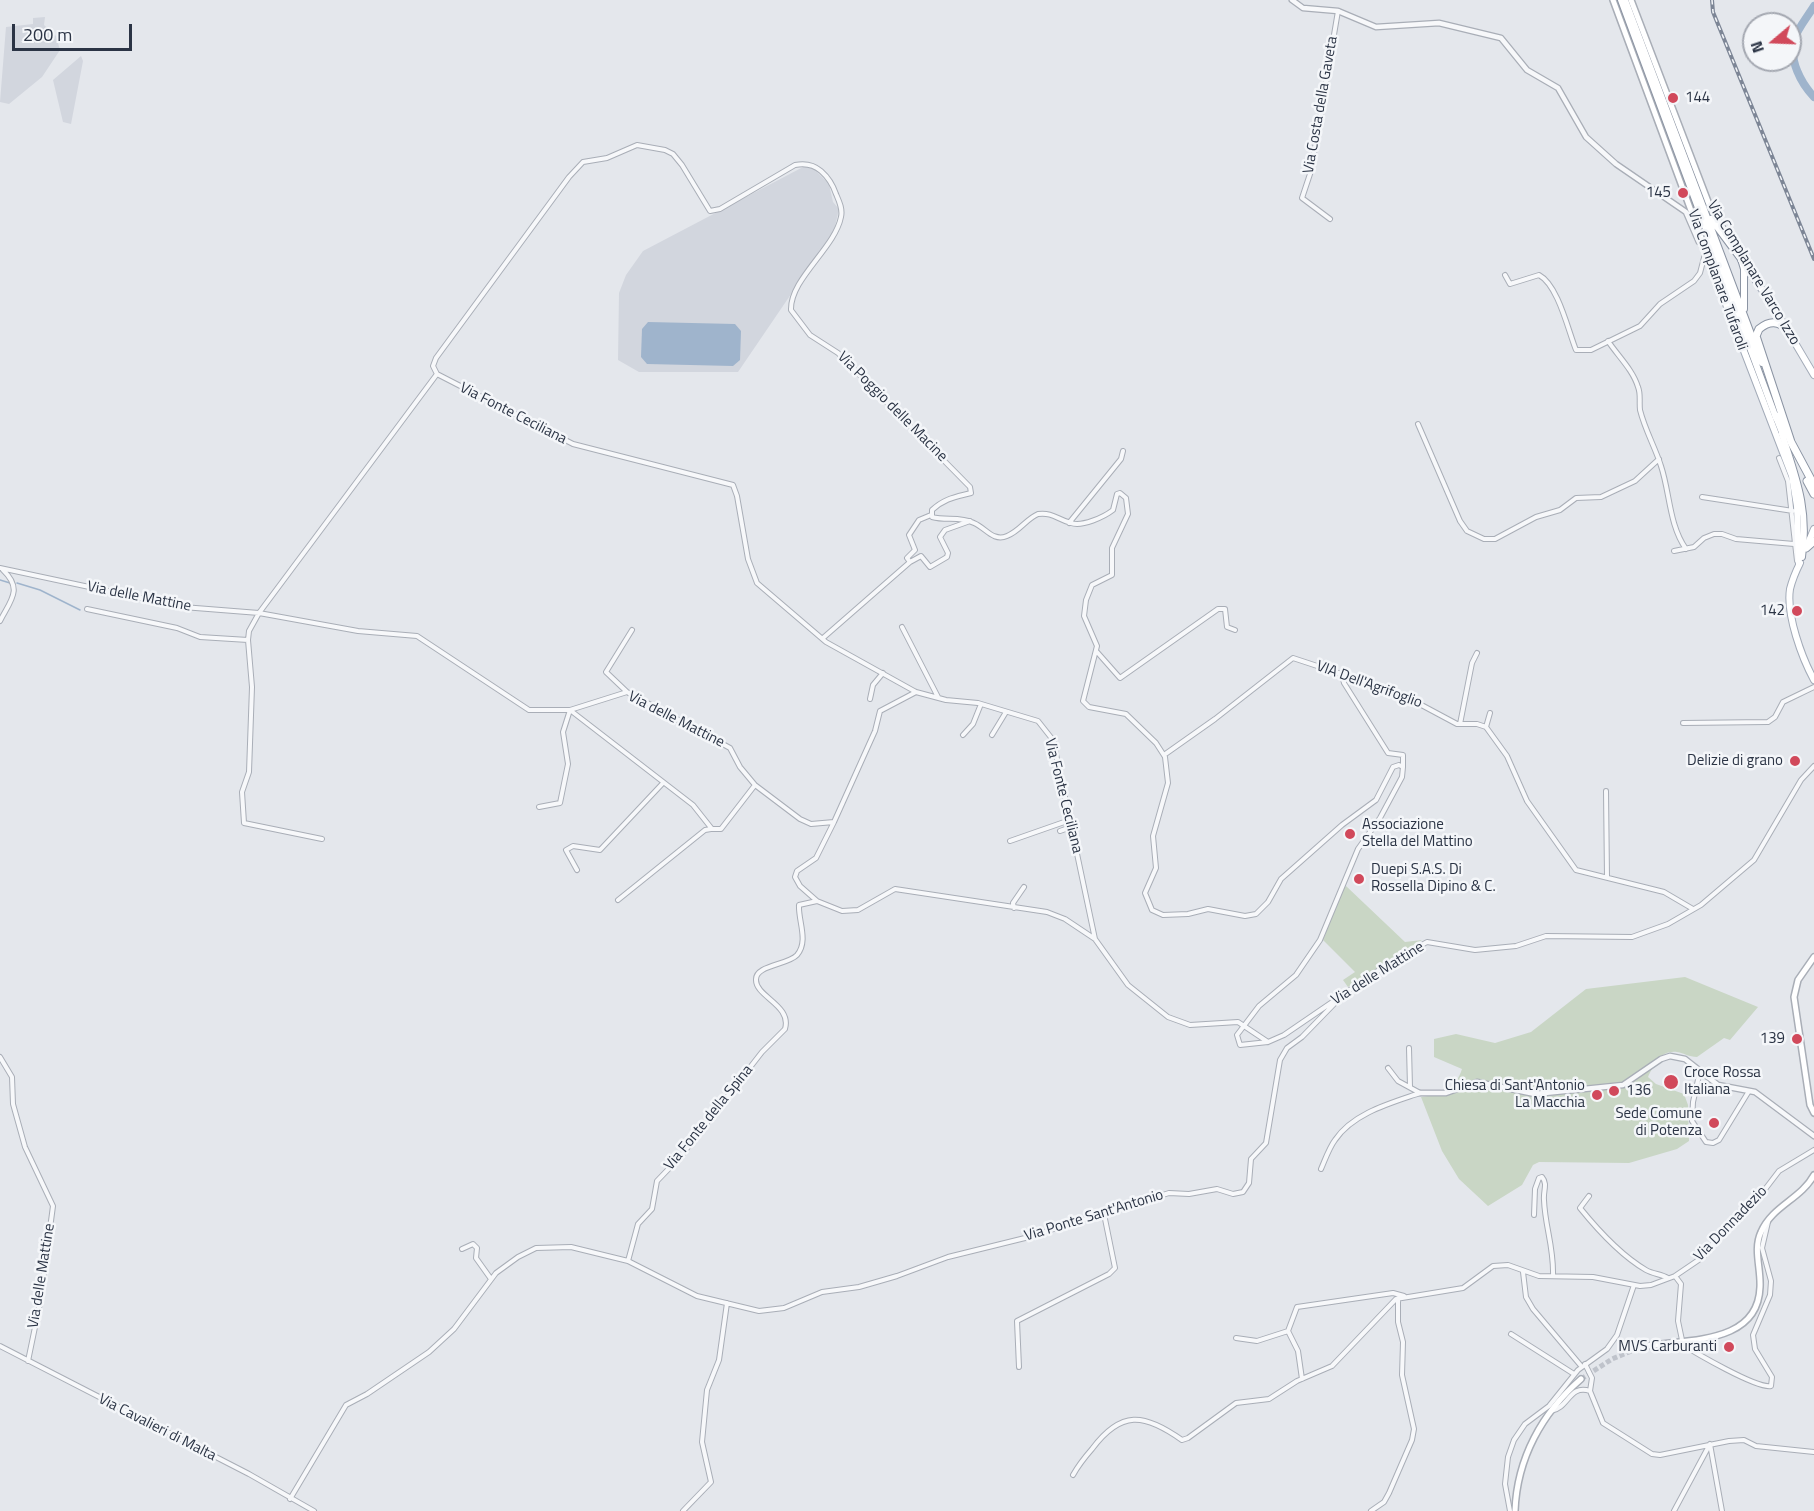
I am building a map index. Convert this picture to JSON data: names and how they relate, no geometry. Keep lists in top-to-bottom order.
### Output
{
  "streets": {
    "main road": ["Via Complanare Varco Izzo", "Via Complanare Tufaroli"],
    "street": [
      "Via Costa della Gaveta",
      "Via Poggio delle Macine",
      "Via Fonte Ceciliana",
      "Via delle Mattine",
      "VIA Dell'Agrifoglio",
      "Via Fonte della Spina",
      "Via Ponte Sant'Antonio",
      "Via Donnadezio",
      "Via Cavalieri di Malta"
    ]
  },
  "crossings": [
    ["Via Poggio delle Macine", "Via Fonte Ceciliana"],
    ["Via delle Mattine", "Via Ponte Sant'Antonio"],
    ["Via delle Mattine", "Via Cavalieri di Malta"],
    ["Via Fonte della Spina", "Via Ponte Sant'Antonio"]
  ],
  "places": [
    "144",
    "145",
    "142",
    "Delizie di grano",
    "Associazione Stella del Mattino",
    "Duepi S.A.S. Di Rossella Dipino & C.",
    "139",
    "Croce Rossa Italiana",
    "136",
    "Chiesa di Sant'Antonio La Macchia",
    "Sede Comune di Potenza",
    "MVS Carburanti"
  ],
  "scale_bar": "200 m",
  "north": "left"
}
